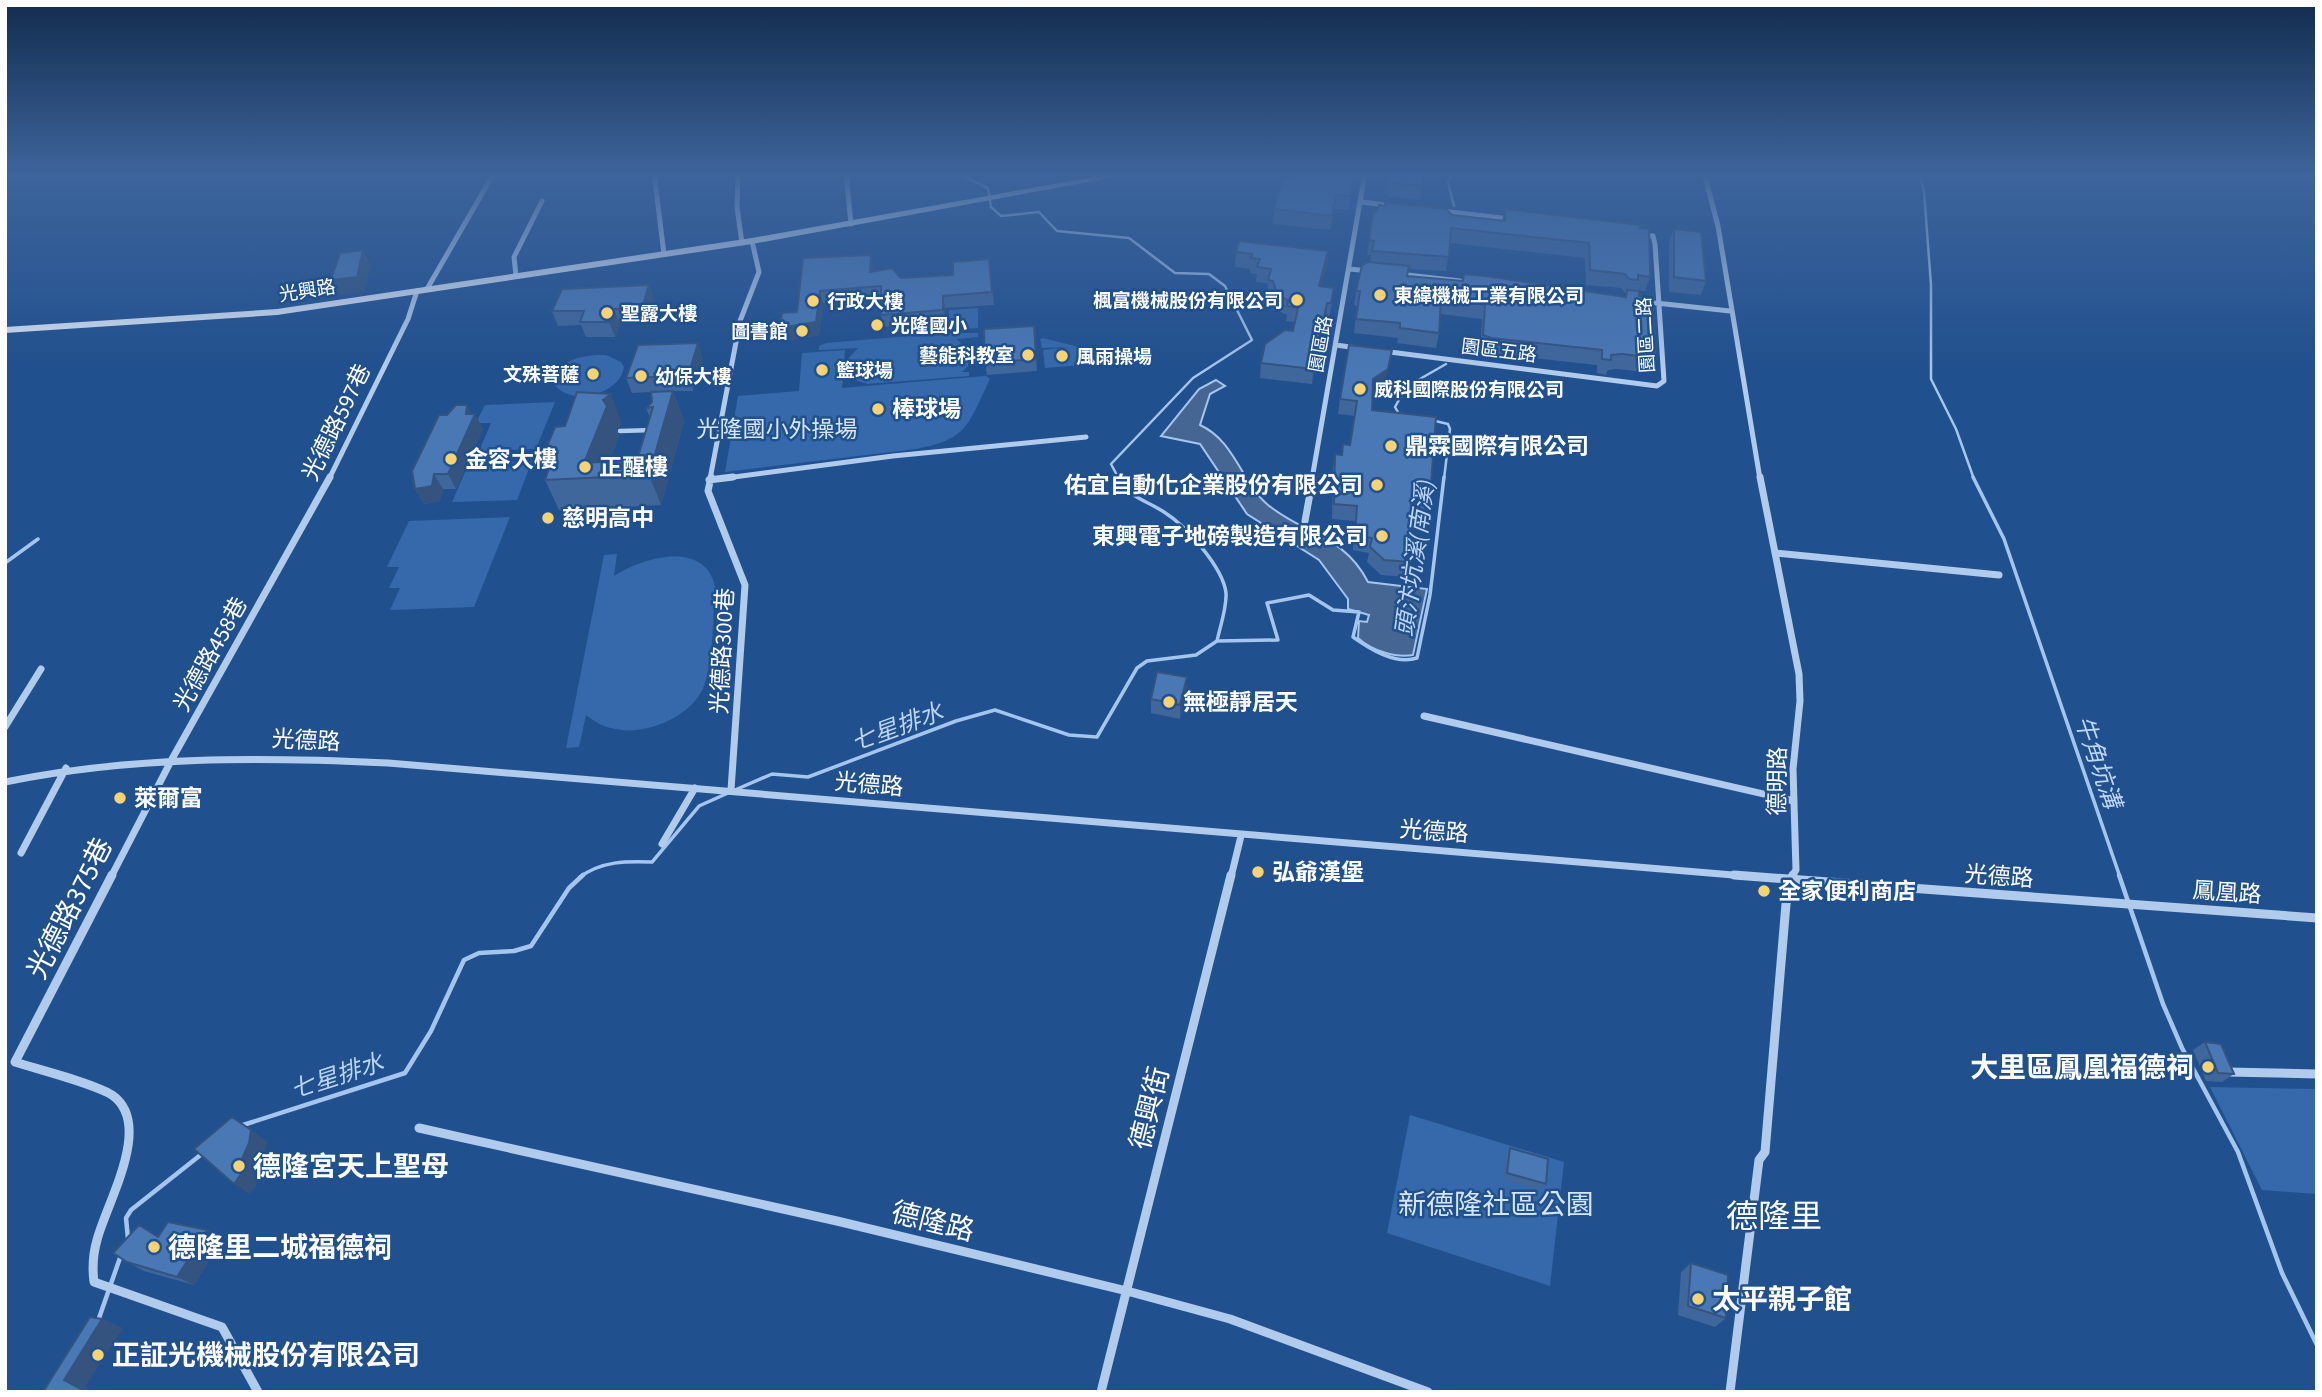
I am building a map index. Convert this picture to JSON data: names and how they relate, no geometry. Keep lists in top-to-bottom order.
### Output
{
  "streets": {
    "main road": ["光興路"],
    "street": [
      "園區二路",
      "園區路",
      "園區五路",
      "光德路597巷",
      "光德路300巷",
      "光德路458巷",
      "光德路",
      "德明路",
      "鳳凰路",
      "光德路375巷",
      "德興街",
      "德隆路"
    ]
  },
  "crossings": [
    ["光興路", "光德路597巷"],
    ["園區二路", "園區五路"],
    ["光德路597巷", "光德路458巷"],
    ["光德路300巷", "光德路"],
    ["光德路458巷", "光德路"],
    ["光德路458巷", "光德路375巷"],
    ["光德路", "德明路"],
    ["光德路", "鳳凰路"],
    ["光德路", "光德路375巷"],
    ["光德路", "德興街"],
    ["德興街", "德隆路"]
  ],
  "districts": ["德隆里"],
  "water": ["頭汴坑溪(南溪)", "七星排水", "牛角坑溝"],
  "parks": ["光隆國小外操場", "新德隆社區公園"],
  "places": [
    "東緯機械工業有限公司",
    "楓富機械股份有限公司",
    "行政大樓",
    "聖露大樓",
    "光隆國小",
    "圖書館",
    "藝能科教室",
    "風雨操場",
    "籃球場",
    "文殊菩薩",
    "幼保大樓",
    "威科國際股份有限公司",
    "棒球場",
    "鼎霖國際有限公司",
    "金容大樓",
    "正醒樓",
    "佑宜自動化企業股份有限公司",
    "慈明高中",
    "東興電子地磅製造有限公司",
    "無極靜居天",
    "萊爾富",
    "弘爺漢堡",
    "全家便利商店",
    "大里區鳳凰福德祠",
    "德隆宮天上聖母",
    "德隆里二城福德祠",
    "太平親子館",
    "正証光機械股份有限公司"
  ]
}
